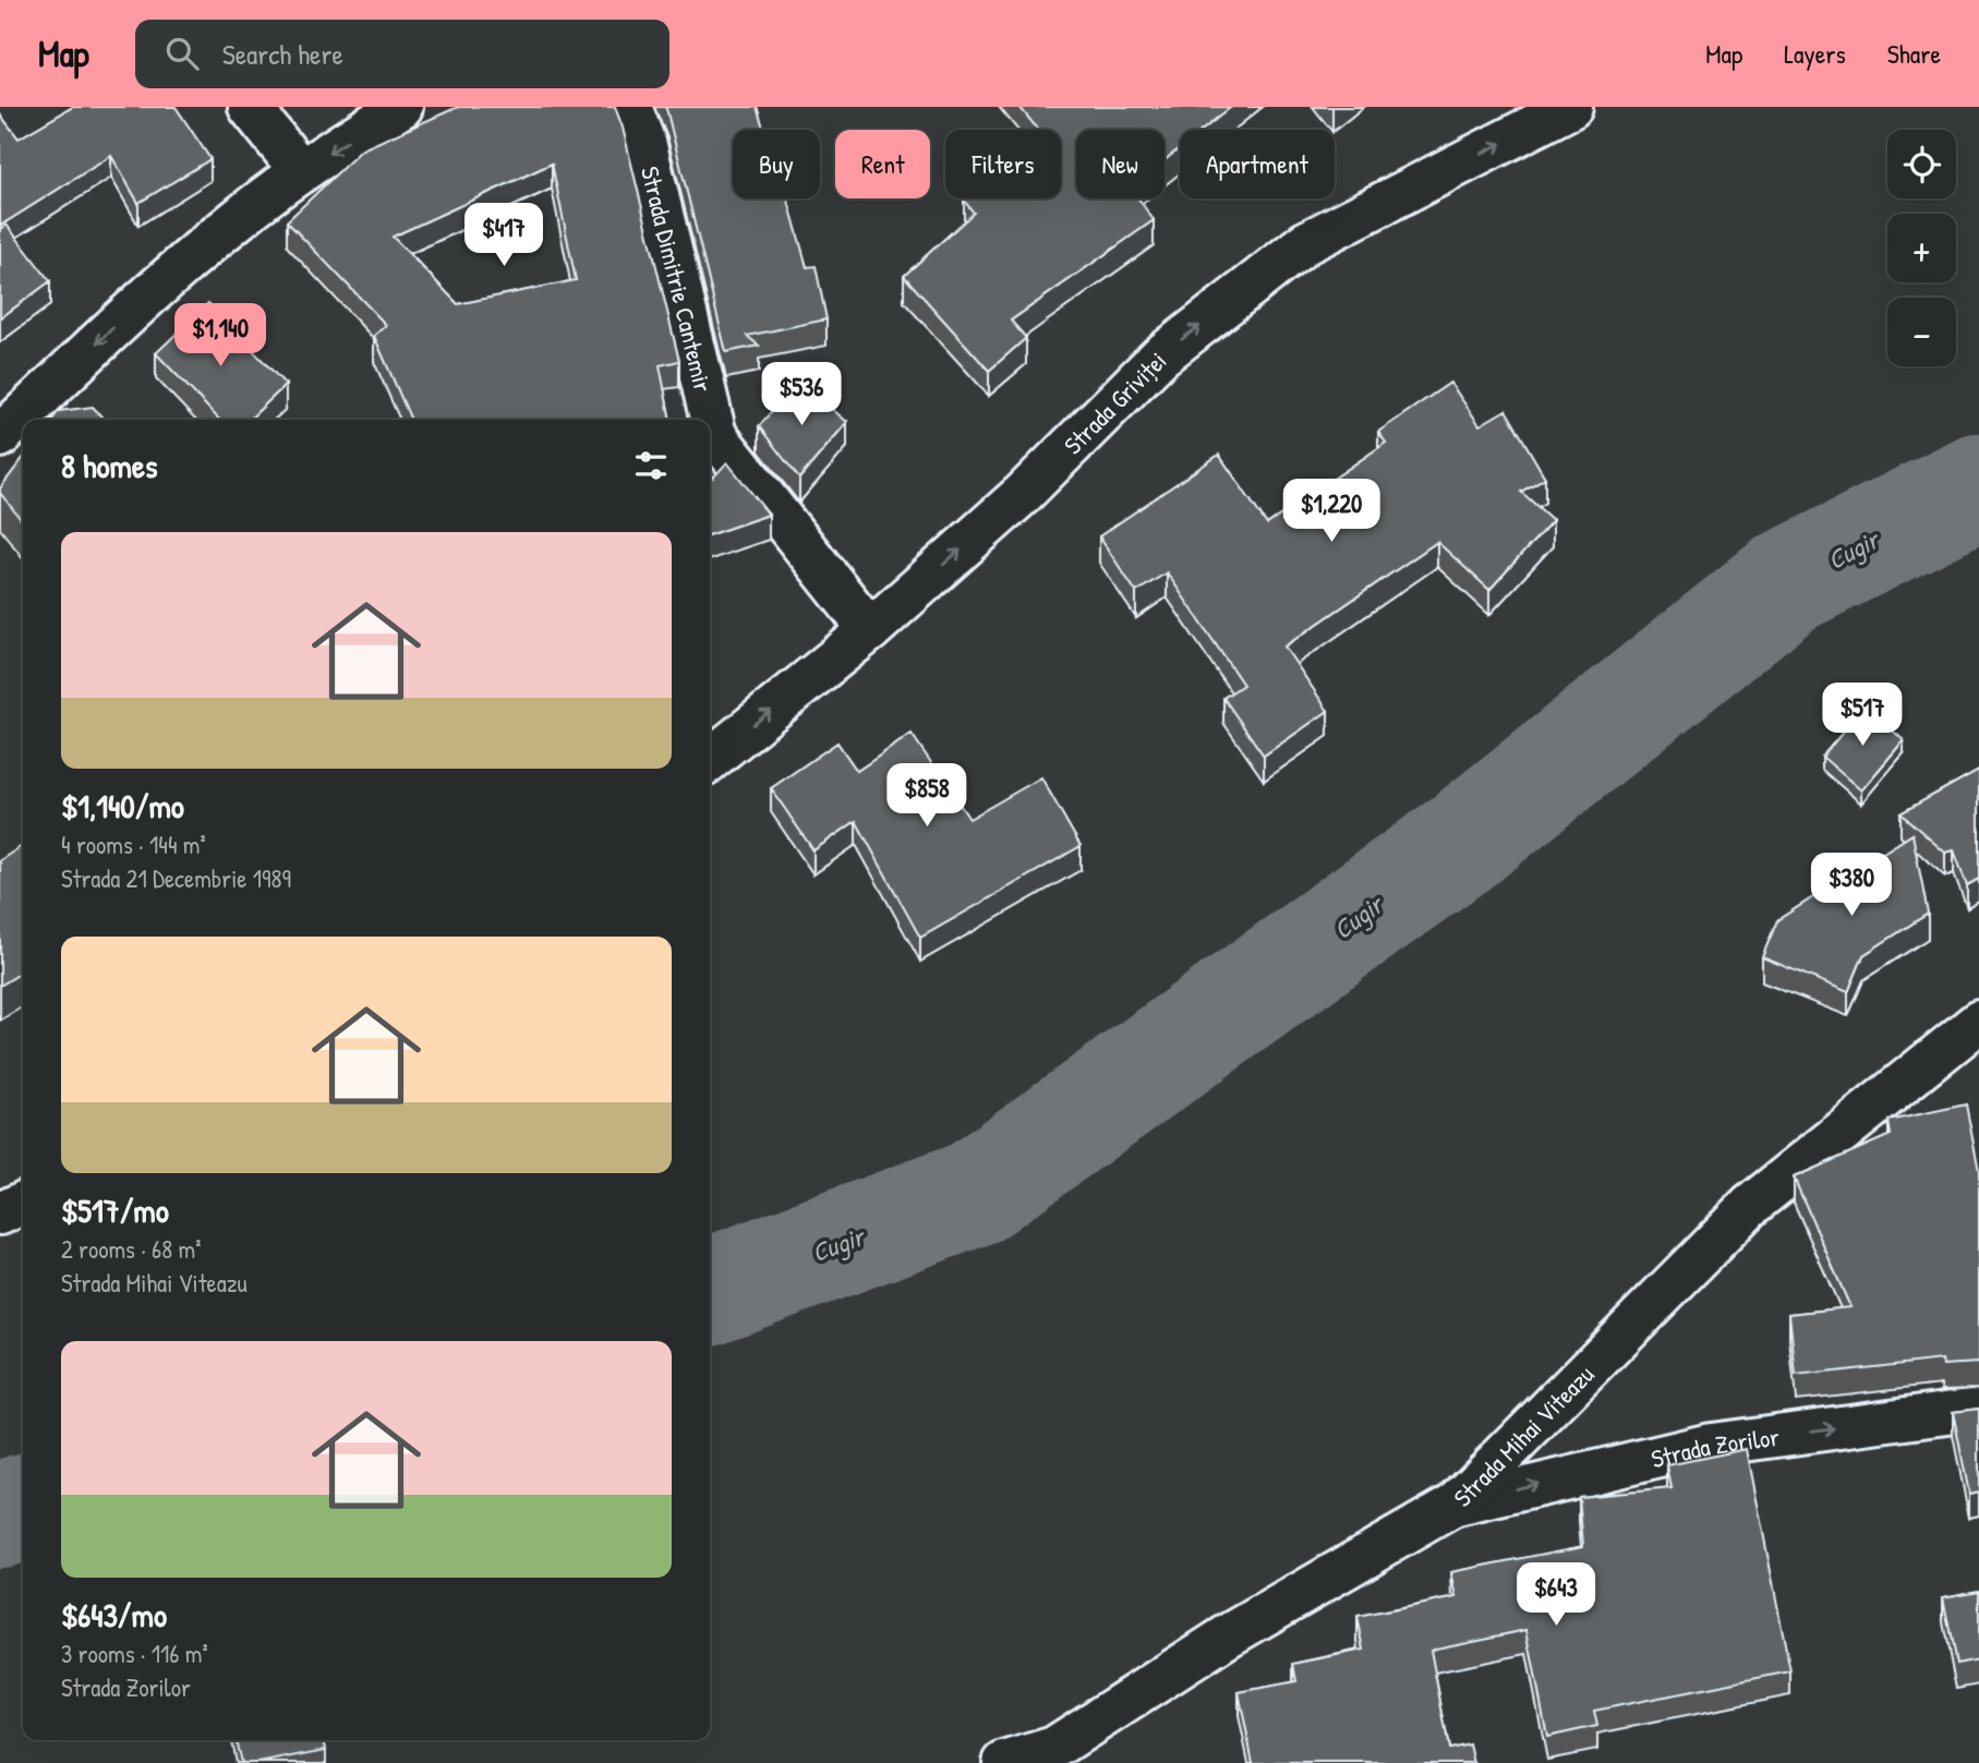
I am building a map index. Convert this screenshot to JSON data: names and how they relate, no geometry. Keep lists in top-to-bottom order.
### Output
{
  "streets": {
    "street": [
      "Strada Dimitrie Cantemir",
      "Strada Griviței",
      "Strada Mihai Viteazu",
      "Strada Zorilor"
    ]
  },
  "crossings": [
    ["Strada Dimitrie Cantemir", "Strada Griviței"],
    ["Strada Mihai Viteazu", "Strada Zorilor"]
  ],
  "one_way": ["Strada Griviței", "Strada Zorilor"],
  "water": ["Cugir"],
  "page": {
    "header": "Map",
    "search": "Search here",
    "nav": ["Map", "Layers", "Share"],
    "map_buttons": ["+", "−"],
    "chip": [
      "Buy",
      "Rent",
      "Filters",
      "New",
      "Apartment"
    ],
    "price": [
      "$417",
      "$1,140",
      "$536",
      "$1,220",
      "$517",
      "$858",
      "$380",
      "$643"
    ],
    "heading": "8 homes",
    "list": [
      {
        "name": "$1,140/mo",
        "note": "4 rooms · 144 m² · Strada 21 Decembrie 1989"
      },
      {
        "name": "$517/mo",
        "note": "2 rooms · 68 m² · Strada Mihai Viteazu"
      },
      {
        "name": "$643/mo",
        "note": "3 rooms · 116 m² · Strada Zorilor"
      }
    ]
  }
}
